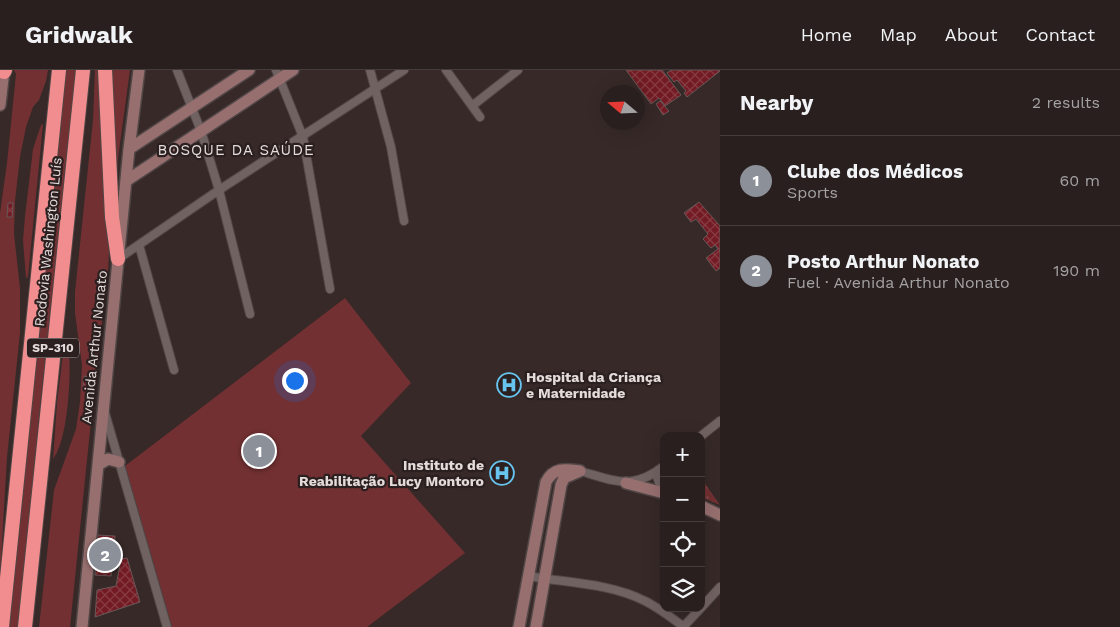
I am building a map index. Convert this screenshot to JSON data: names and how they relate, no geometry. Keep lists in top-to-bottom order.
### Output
{
  "streets": {
    "highway": ["Rodovia Washington Luís", "SP-310"],
    "street": ["Avenida Arthur Nonato"]
  },
  "districts": ["BOSQUE DA SAÚDE"],
  "places": {
    "hospital": ["Hospital da Criança e Maternidade", "Instituto de Reabilitação Lucy Montoro"]
  },
  "north": "left",
  "page": {
    "header": "Gridwalk",
    "nav": [
      "Home",
      "Map",
      "About",
      "Contact"
    ],
    "heading": ["Nearby", "2 results"],
    "list": [
      {
        "mark": "1",
        "name": "Clube dos Médicos",
        "note": "Sports",
        "value": "60 m"
      },
      {
        "mark": "2",
        "name": "Posto Arthur Nonato",
        "note": "Fuel · Avenida Arthur Nonato",
        "value": "190 m"
      }
    ],
    "map_buttons": ["+", "−"],
    "pins": ["1", "2"]
  }
}
